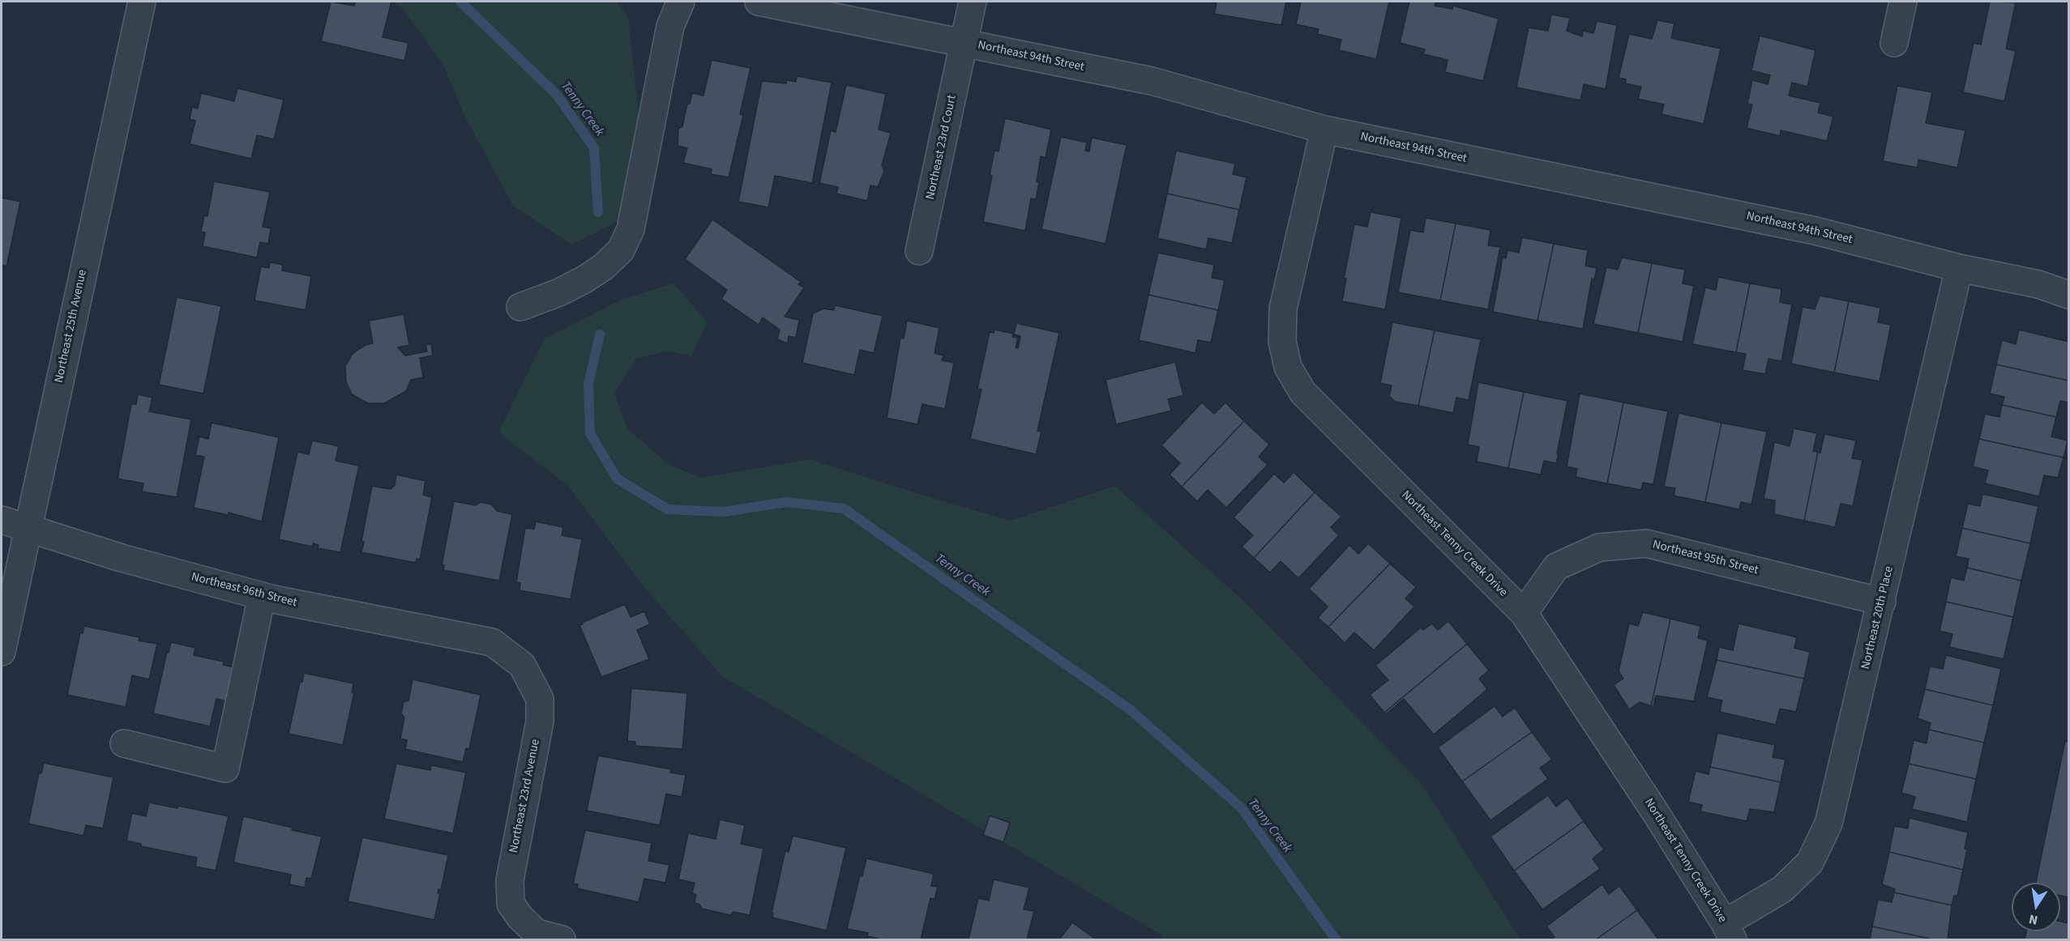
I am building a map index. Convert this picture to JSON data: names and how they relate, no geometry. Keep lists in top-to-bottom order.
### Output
{
  "streets": {
    "street": [
      "Northeast 94th Street",
      "Northeast 23rd Court",
      "Northeast 25th Avenue",
      "Northeast Tenny Creek Drive",
      "Northeast 95th Street",
      "Northeast 96th Street",
      "Northeast 20th Place",
      "Northeast 23rd Avenue"
    ]
  },
  "crossings": [
    ["Northeast 94th Street", "Northeast 23rd Court"],
    ["Northeast 94th Street", "Northeast Tenny Creek Drive"],
    ["Northeast 94th Street", "Northeast 20th Place"],
    ["Northeast 25th Avenue", "Northeast 96th Street"],
    ["Northeast Tenny Creek Drive", "Northeast 95th Street"],
    ["Northeast Tenny Creek Drive", "Northeast 20th Place"],
    ["Northeast 95th Street", "Northeast 20th Place"],
    ["Northeast 96th Street", "Northeast 23rd Avenue"]
  ],
  "water": ["Tenny Creek"],
  "north": "bottom"
}
